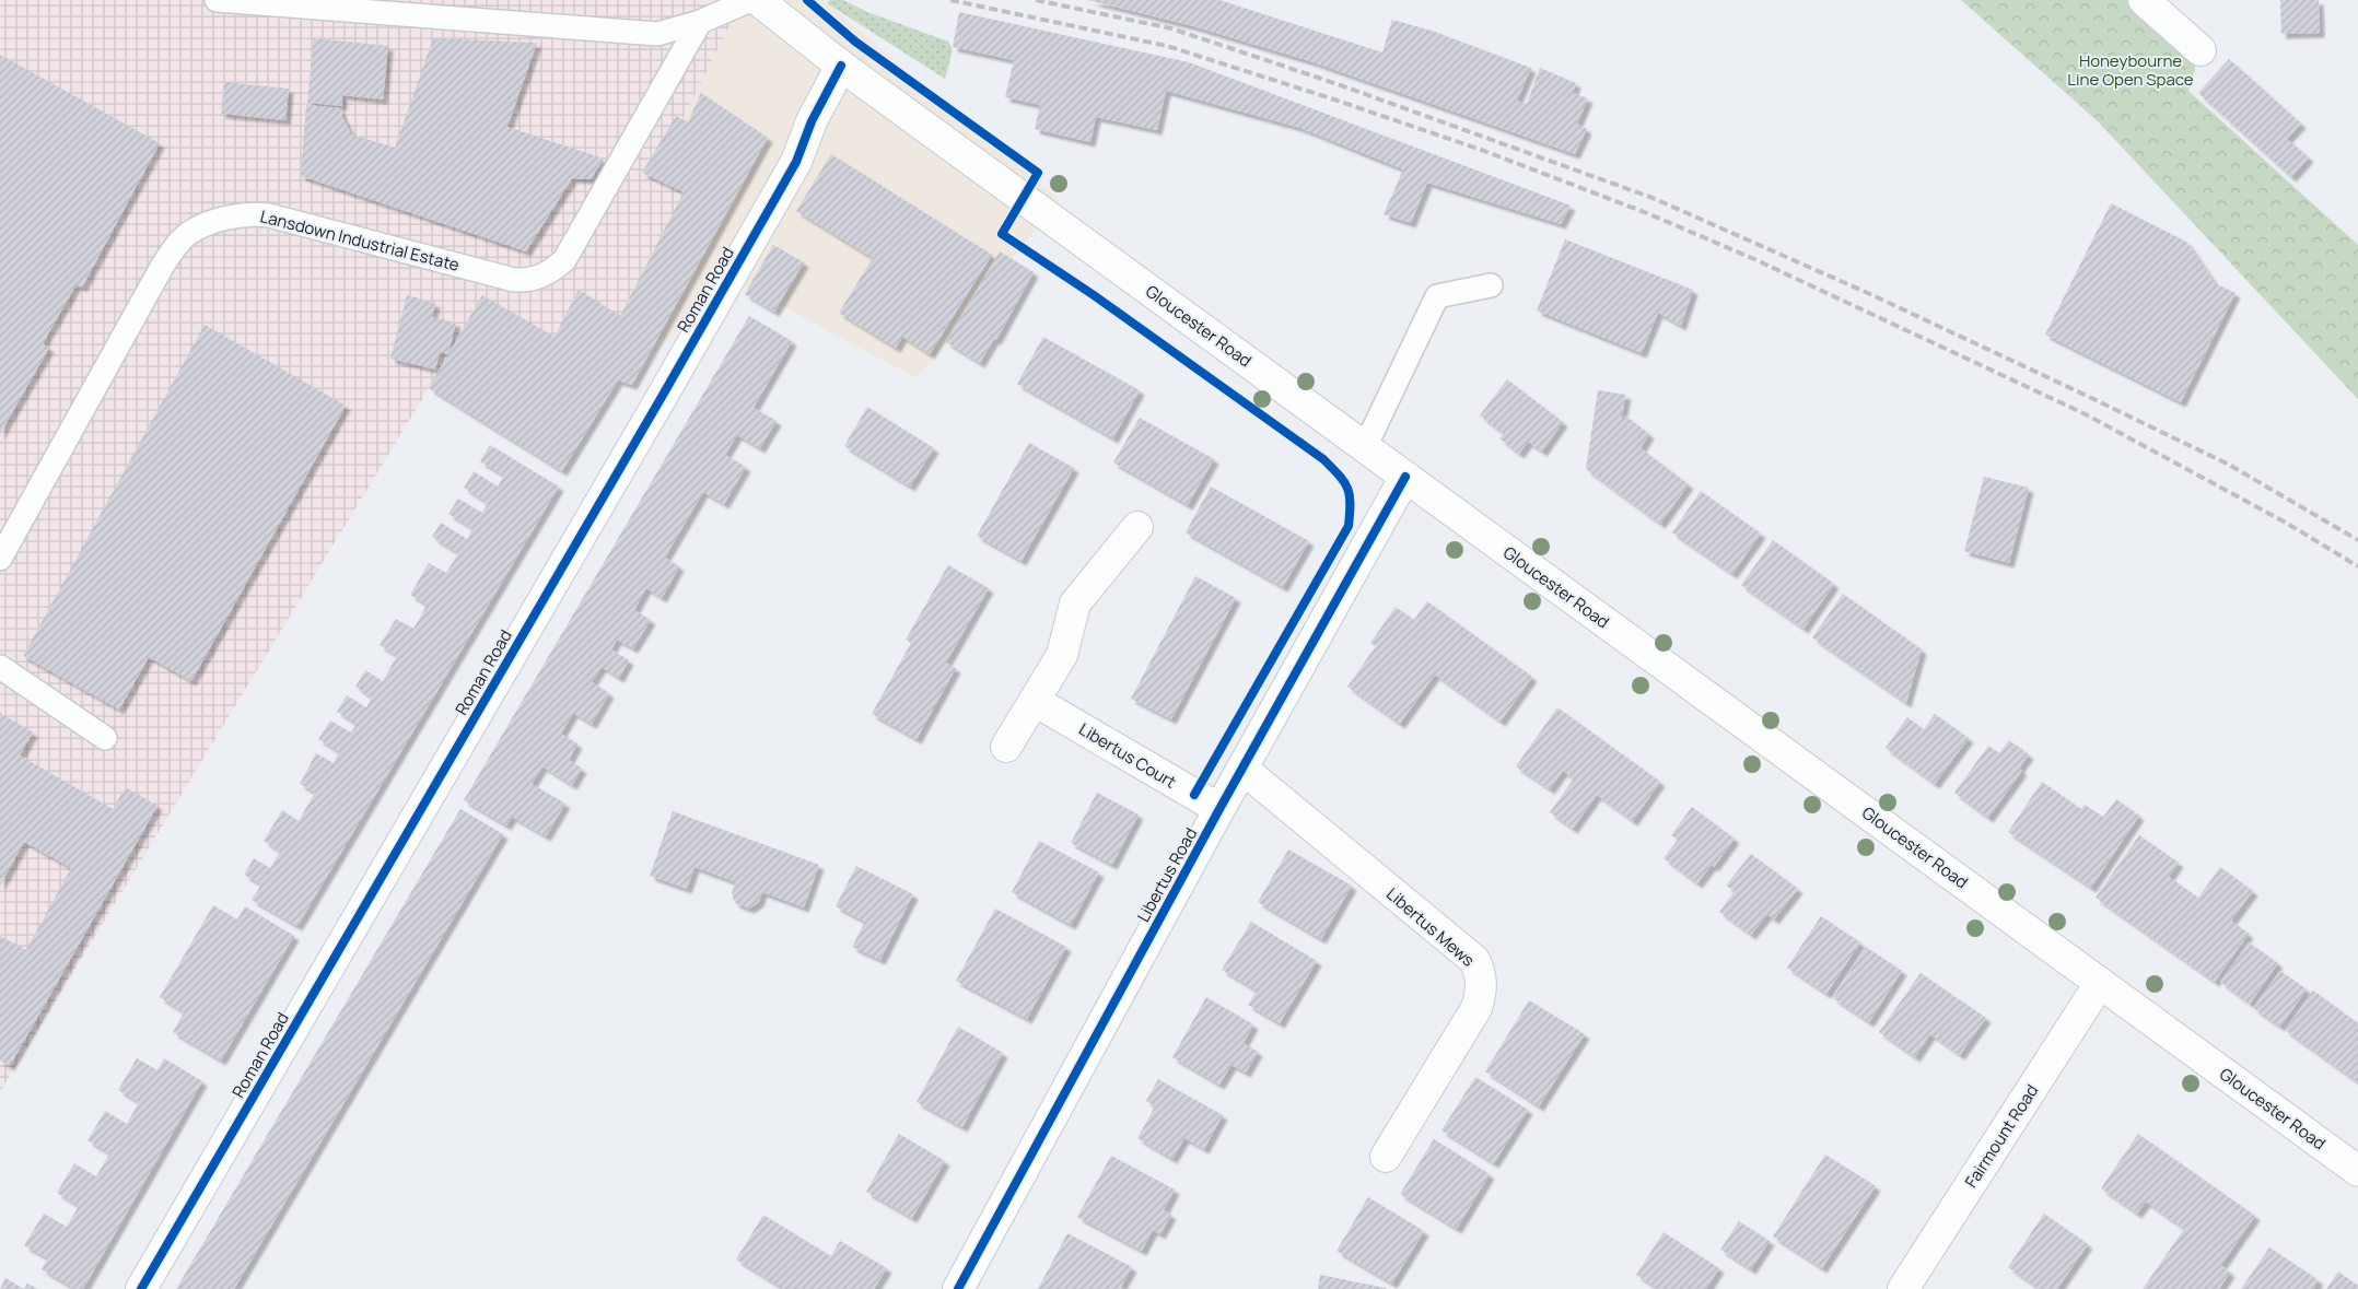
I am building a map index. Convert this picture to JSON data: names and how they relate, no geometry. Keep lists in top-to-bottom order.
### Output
{
  "streets": {
    "street": [
      "Roman Road",
      "Gloucester Road",
      "Libertus Court",
      "Libertus Road",
      "Libertus Mews",
      "Fairmount Road"
    ],
    "lane": ["Lansdown Industrial Estate"]
  },
  "crossings": [
    ["Roman Road", "Gloucester Road"],
    ["Gloucester Road", "Libertus Road"],
    ["Gloucester Road", "Fairmount Road"],
    ["Libertus Court", "Libertus Road"],
    ["Libertus Road", "Libertus Mews"]
  ],
  "parks": ["Honeybourne Line Open Space"]
}
